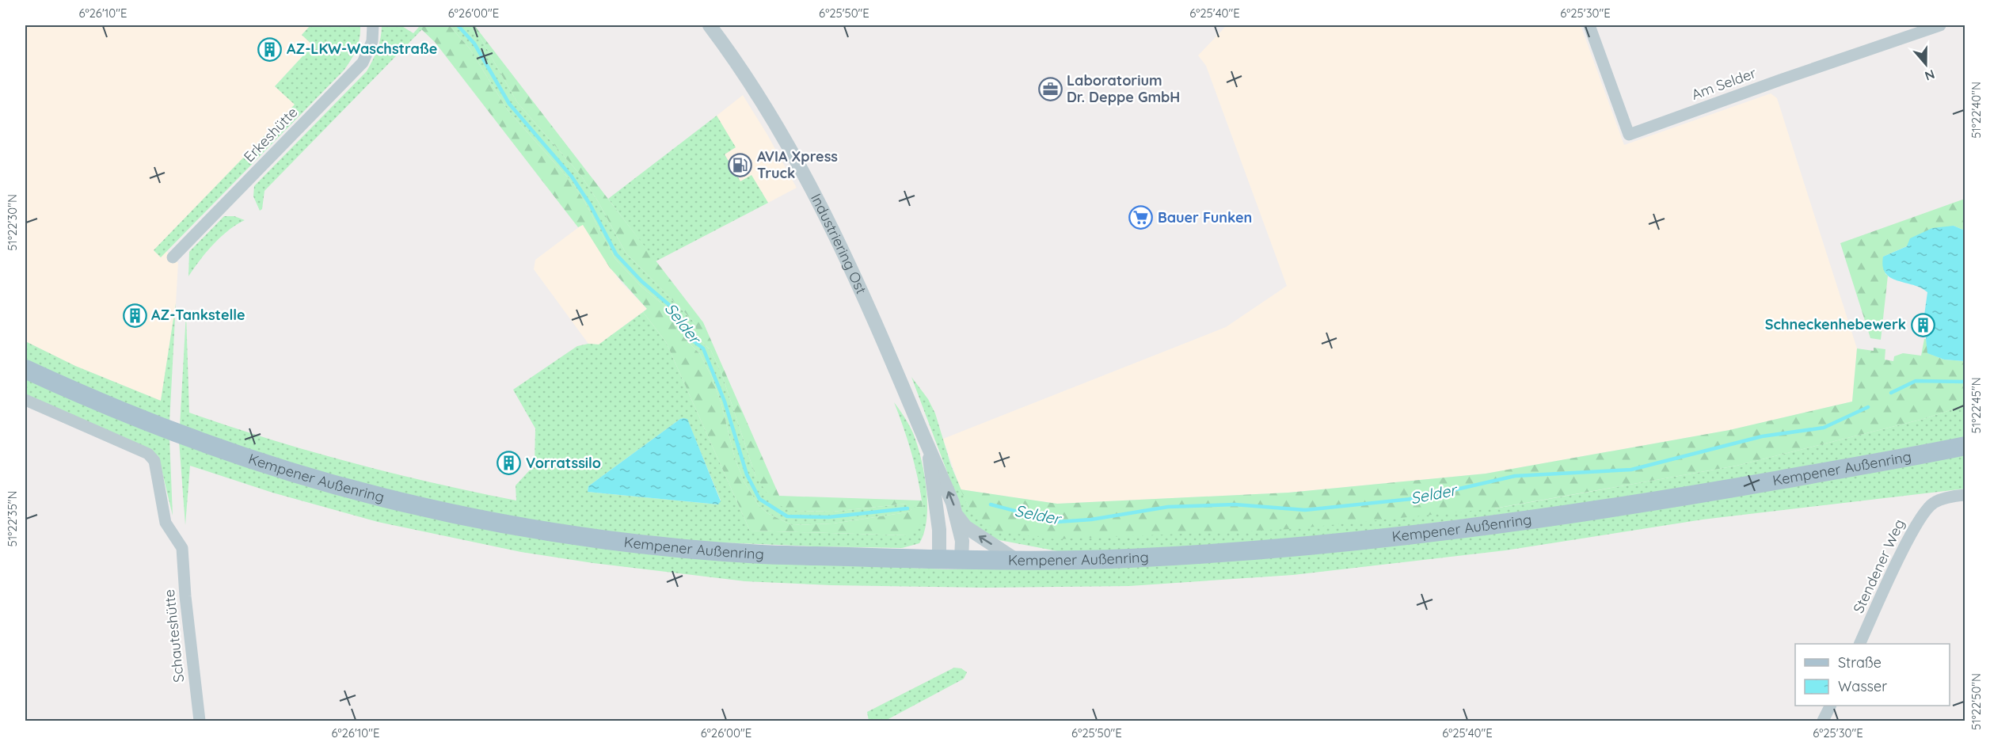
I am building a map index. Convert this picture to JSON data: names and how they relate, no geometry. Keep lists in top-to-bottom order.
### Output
{
  "streets": {
    "main road": ["Kempener Außenring"],
    "street": [
      "Am Selder",
      "Erkeshütte",
      "Industriering Ost",
      "Stendener Weg",
      "Schauteshütte"
    ]
  },
  "crossings": [
    ["Industriering Ost", "Kempener Außenring"]
  ],
  "water": ["Selder"],
  "places": {
    "building": [
      "AZ-LKW-Waschstraße",
      "AZ-Tankstelle",
      "Schneckenhebewerk",
      "Vorratssilo"
    ],
    "office": ["Laboratorium Dr. Deppe GmbH"],
    "fuel station": ["AVIA Xpress Truck"],
    "supermarket": ["Bauer Funken"]
  },
  "legend": ["Straße", "Wasser"],
  "north": "bottom",
  "coordinates": [
    "6°26'10\"E",
    "6°26'00\"E",
    "6°25'50\"E",
    "6°25'40\"E",
    "6°25'30\"E",
    "51°22'40\"N",
    "51°22'30\"N",
    "51°22'45\"N",
    "51°22'35\"N",
    "51°22'50\"N"
  ]
}
